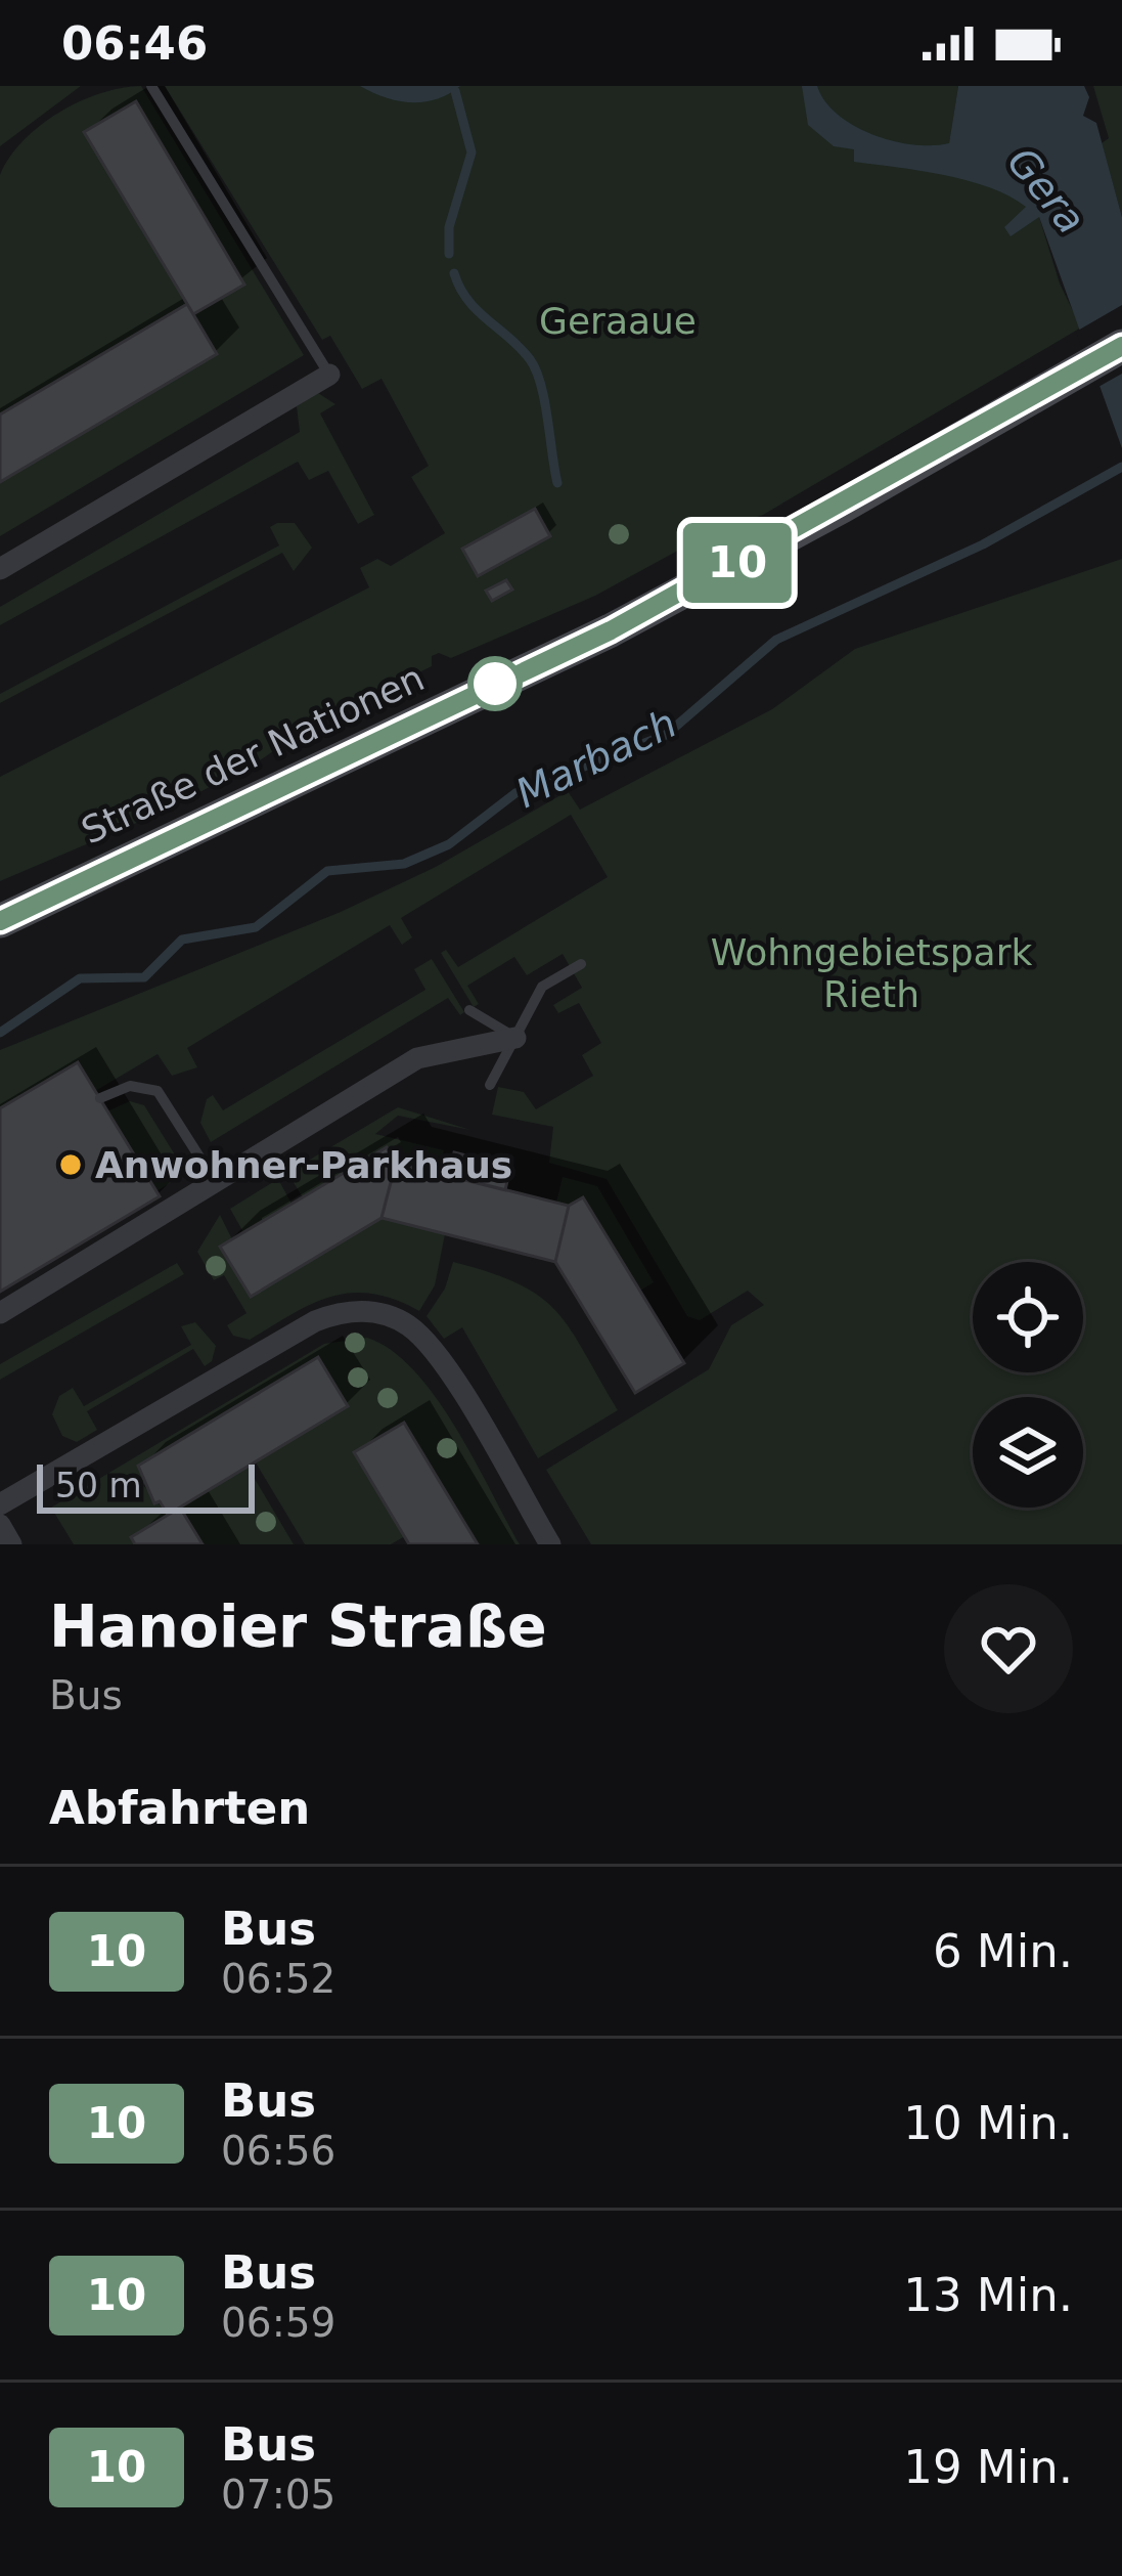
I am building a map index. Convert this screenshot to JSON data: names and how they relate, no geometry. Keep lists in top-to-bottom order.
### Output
{
  "streets": {
    "main road": ["Straße der Nationen"]
  },
  "water": ["Gera", "Marbach"],
  "parks": ["Geraaue", "Wohngebietspark Rieth"],
  "places": ["Anwohner-Parkhaus"],
  "lines": ["bus line 10"],
  "scale_bar": "50 m",
  "page": {
    "status": "06:46",
    "on_map": "10",
    "scale": "50 m",
    "heading": [
      ["Hanoier Straße", "Bus"],
      "Abfahrten"
    ],
    "list": [
      {
        "mark": "10",
        "name": "Bus",
        "note": "06:52",
        "value": "6 Min."
      },
      {
        "mark": "10",
        "name": "Bus",
        "note": "06:56",
        "value": "10 Min."
      },
      {
        "mark": "10",
        "name": "Bus",
        "note": "06:59",
        "value": "13 Min."
      },
      {
        "mark": "10",
        "name": "Bus",
        "note": "07:05",
        "value": "19 Min."
      }
    ]
  }
}
